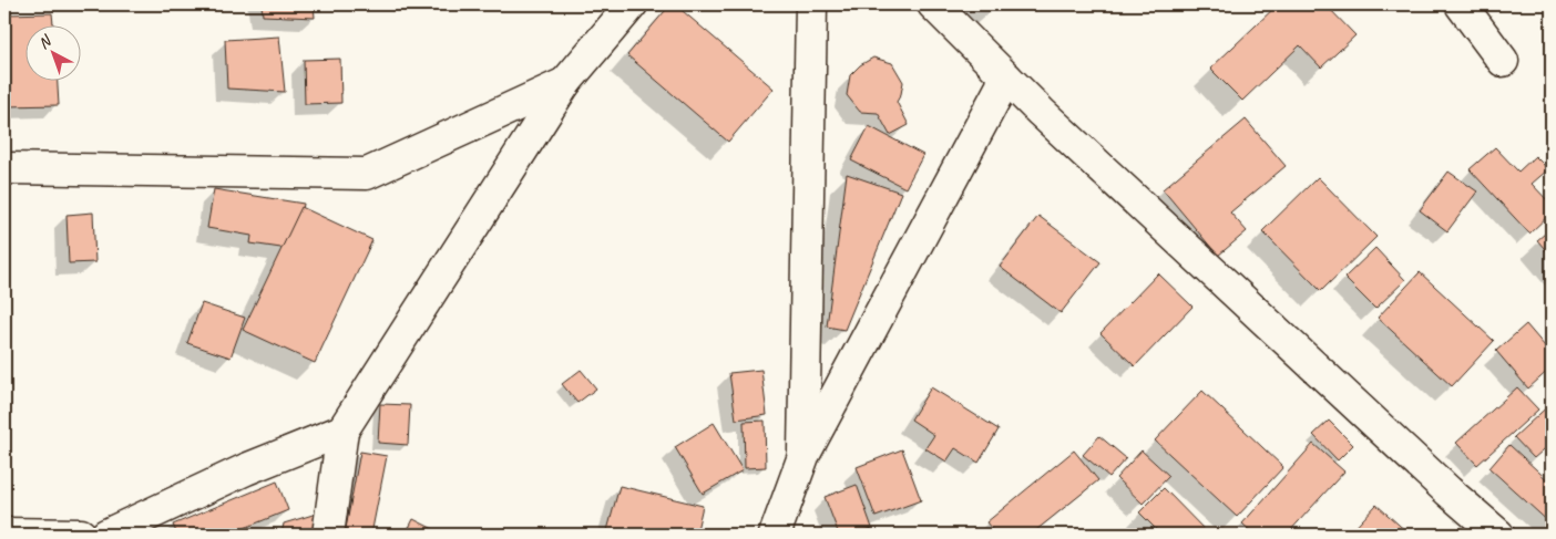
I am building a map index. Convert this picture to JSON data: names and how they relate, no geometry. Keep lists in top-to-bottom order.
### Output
{
  "north": "top left"
}
